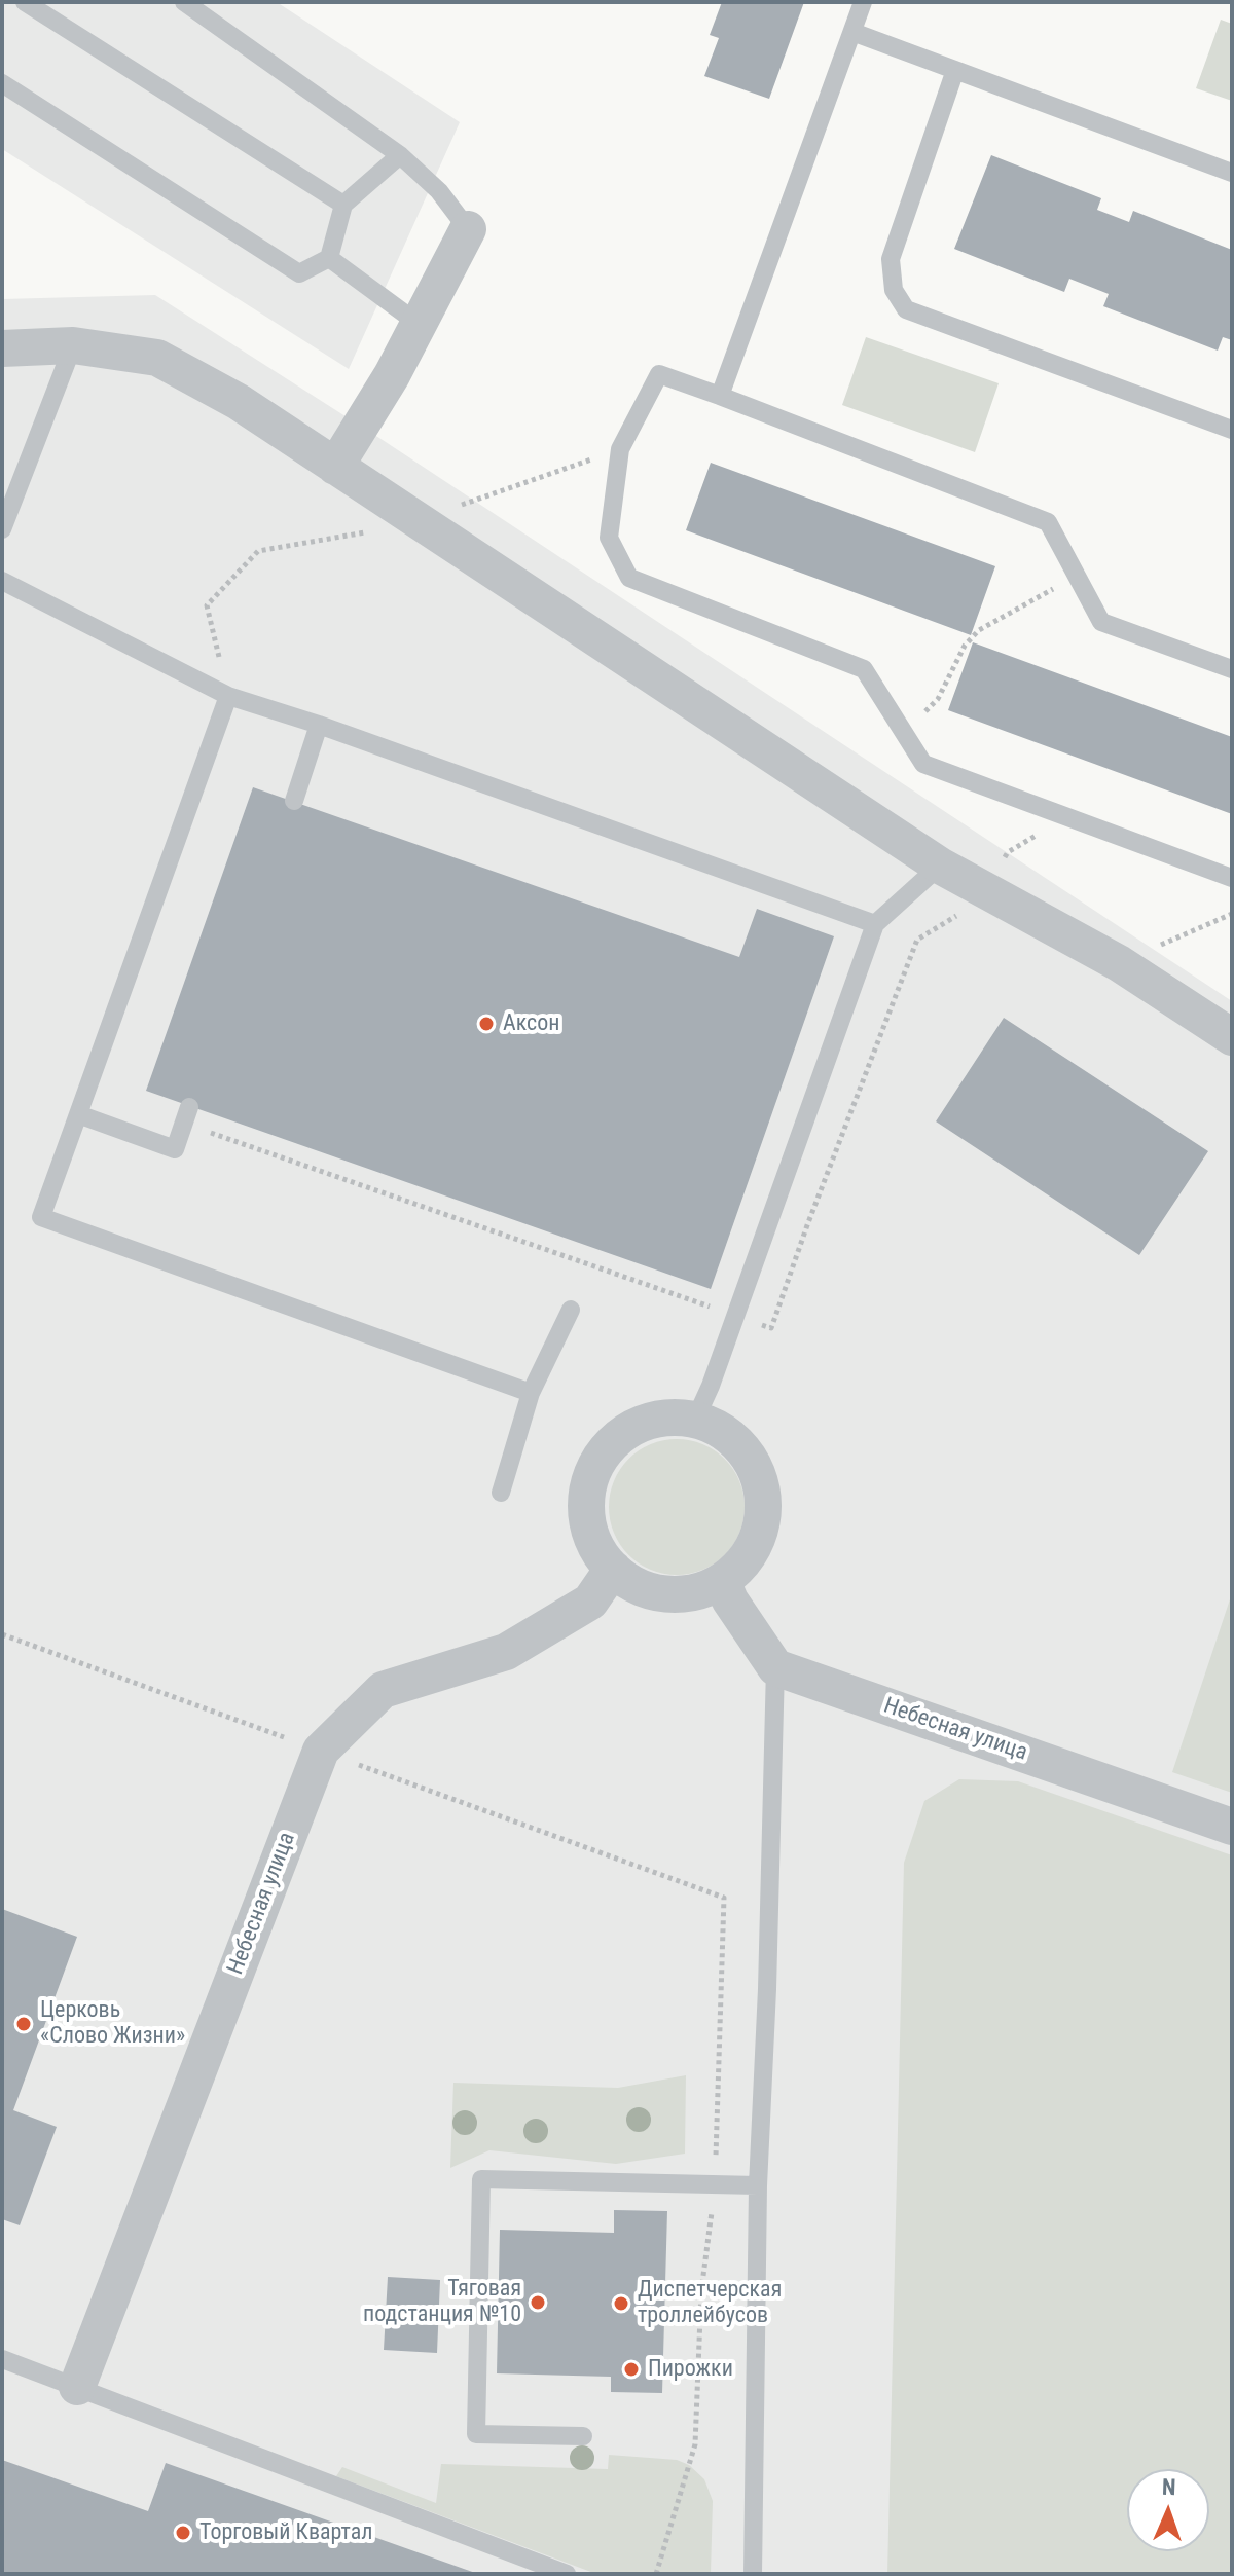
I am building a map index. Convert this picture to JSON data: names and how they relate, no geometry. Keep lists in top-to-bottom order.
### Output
{
  "streets": {
    "street": ["Небесная улица"]
  },
  "places": [
    "Аксон",
    "Церковь «Слово Жизни»",
    "Тяговая подстанция №10",
    "Диспетчерская троллейбусов",
    "Пирожки",
    "Торговый Квартал"
  ],
  "north": "top"
}
